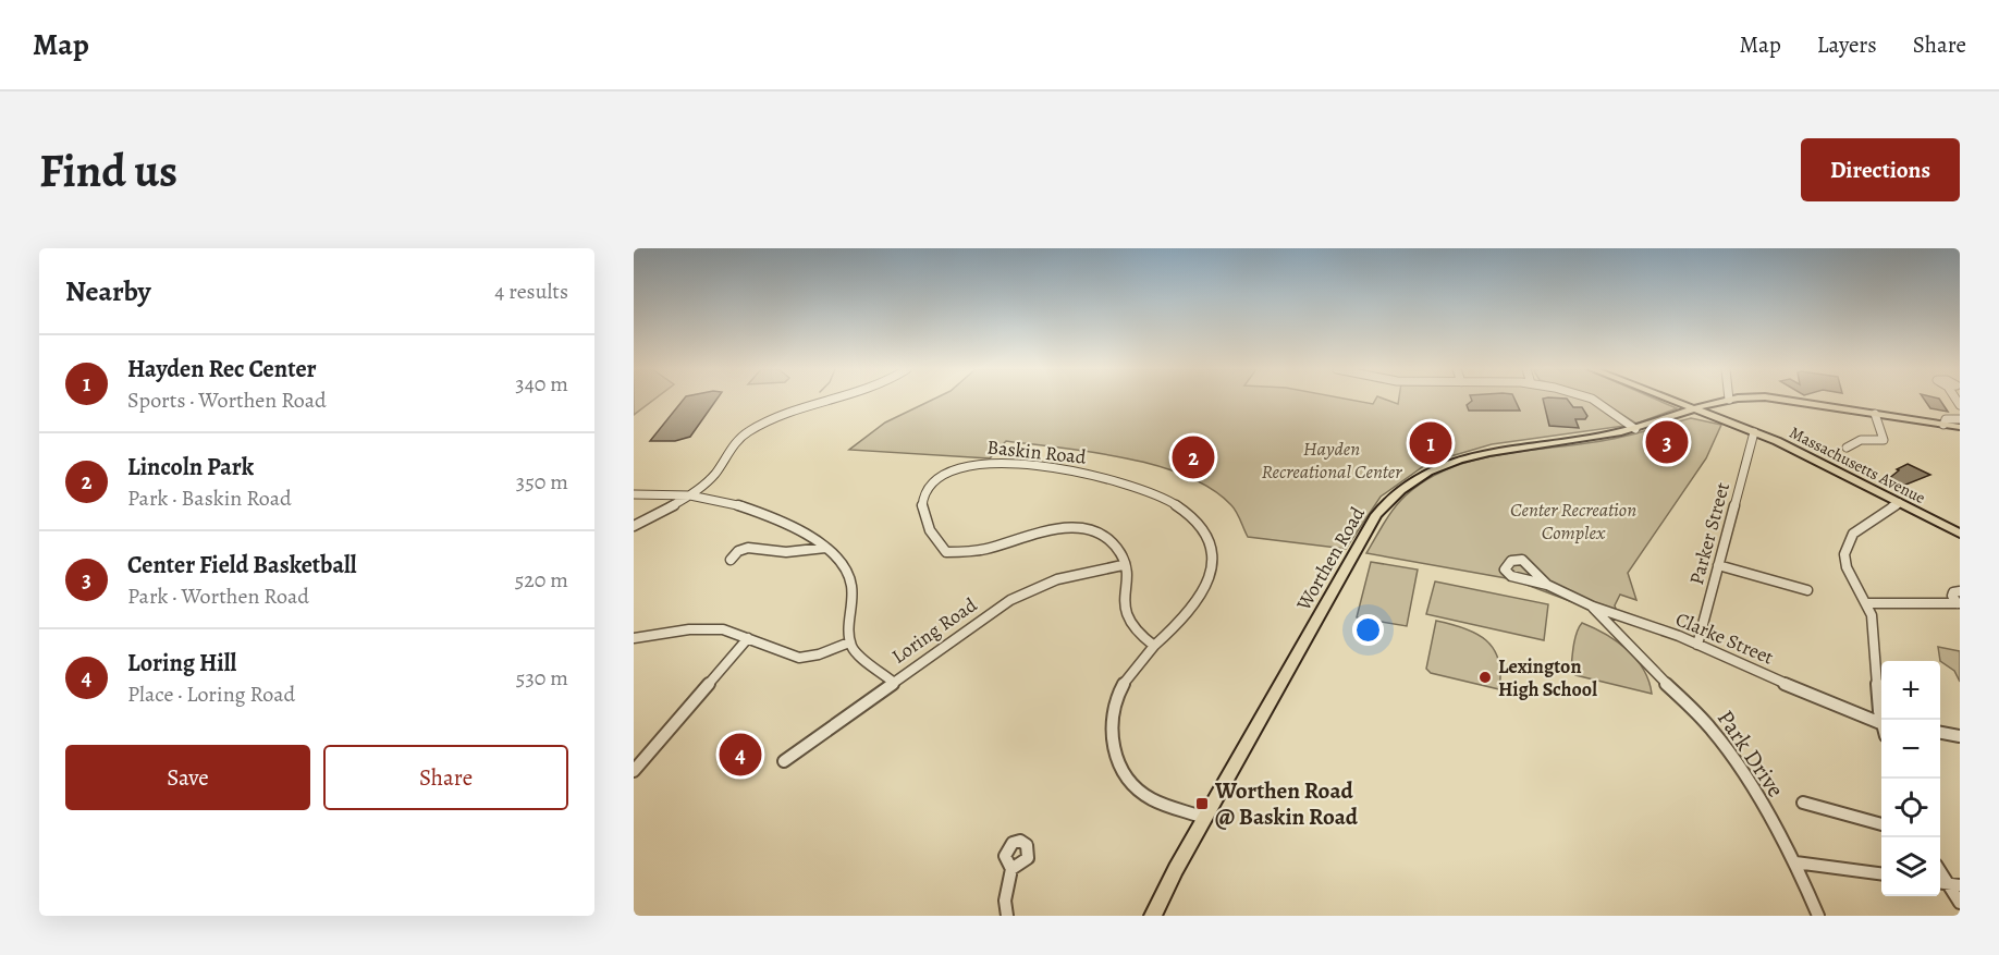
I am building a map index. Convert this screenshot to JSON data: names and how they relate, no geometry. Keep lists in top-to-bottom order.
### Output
{
  "streets": {
    "main road": ["Massachusetts Avenue", "Worthen Road"],
    "street": [
      "Baskin Road",
      "Parker Street",
      "Loring Road",
      "Clarke Street",
      "Park Drive"
    ]
  },
  "crossings": [
    ["Baskin Road", "Worthen Road"],
    ["Baskin Road", "Loring Road"],
    ["Massachusetts Avenue", "Parker Street"],
    ["Massachusetts Avenue", "Worthen Road"],
    ["Parker Street", "Clarke Street"],
    ["Clarke Street", "Park Drive"]
  ],
  "parks": ["Hayden Recreational Center", "Center Recreation Complex"],
  "places": {
    "other": ["Lexington High School"],
    "transit": ["Worthen Road @ Baskin Road"]
  },
  "page": {
    "header": "Map",
    "nav": ["Map", "Layers", "Share"],
    "buttons": [
      "Directions",
      ["Save", "Share"]
    ],
    "title": "Find us",
    "heading": ["Nearby", "4 results"],
    "list": [
      {
        "mark": "1",
        "name": "Hayden Rec Center",
        "note": "Sports · Worthen Road",
        "value": "340 m"
      },
      {
        "mark": "2",
        "name": "Lincoln Park",
        "note": "Park · Baskin Road",
        "value": "350 m"
      },
      {
        "mark": "3",
        "name": "Center Field Basketball",
        "note": "Park · Worthen Road",
        "value": "520 m"
      },
      {
        "mark": "4",
        "name": "Loring Hill",
        "note": "Place · Loring Road",
        "value": "530 m"
      }
    ],
    "pins": [
      "3",
      "1",
      "2",
      "4"
    ],
    "map_buttons": ["+", "−"]
  }
}
